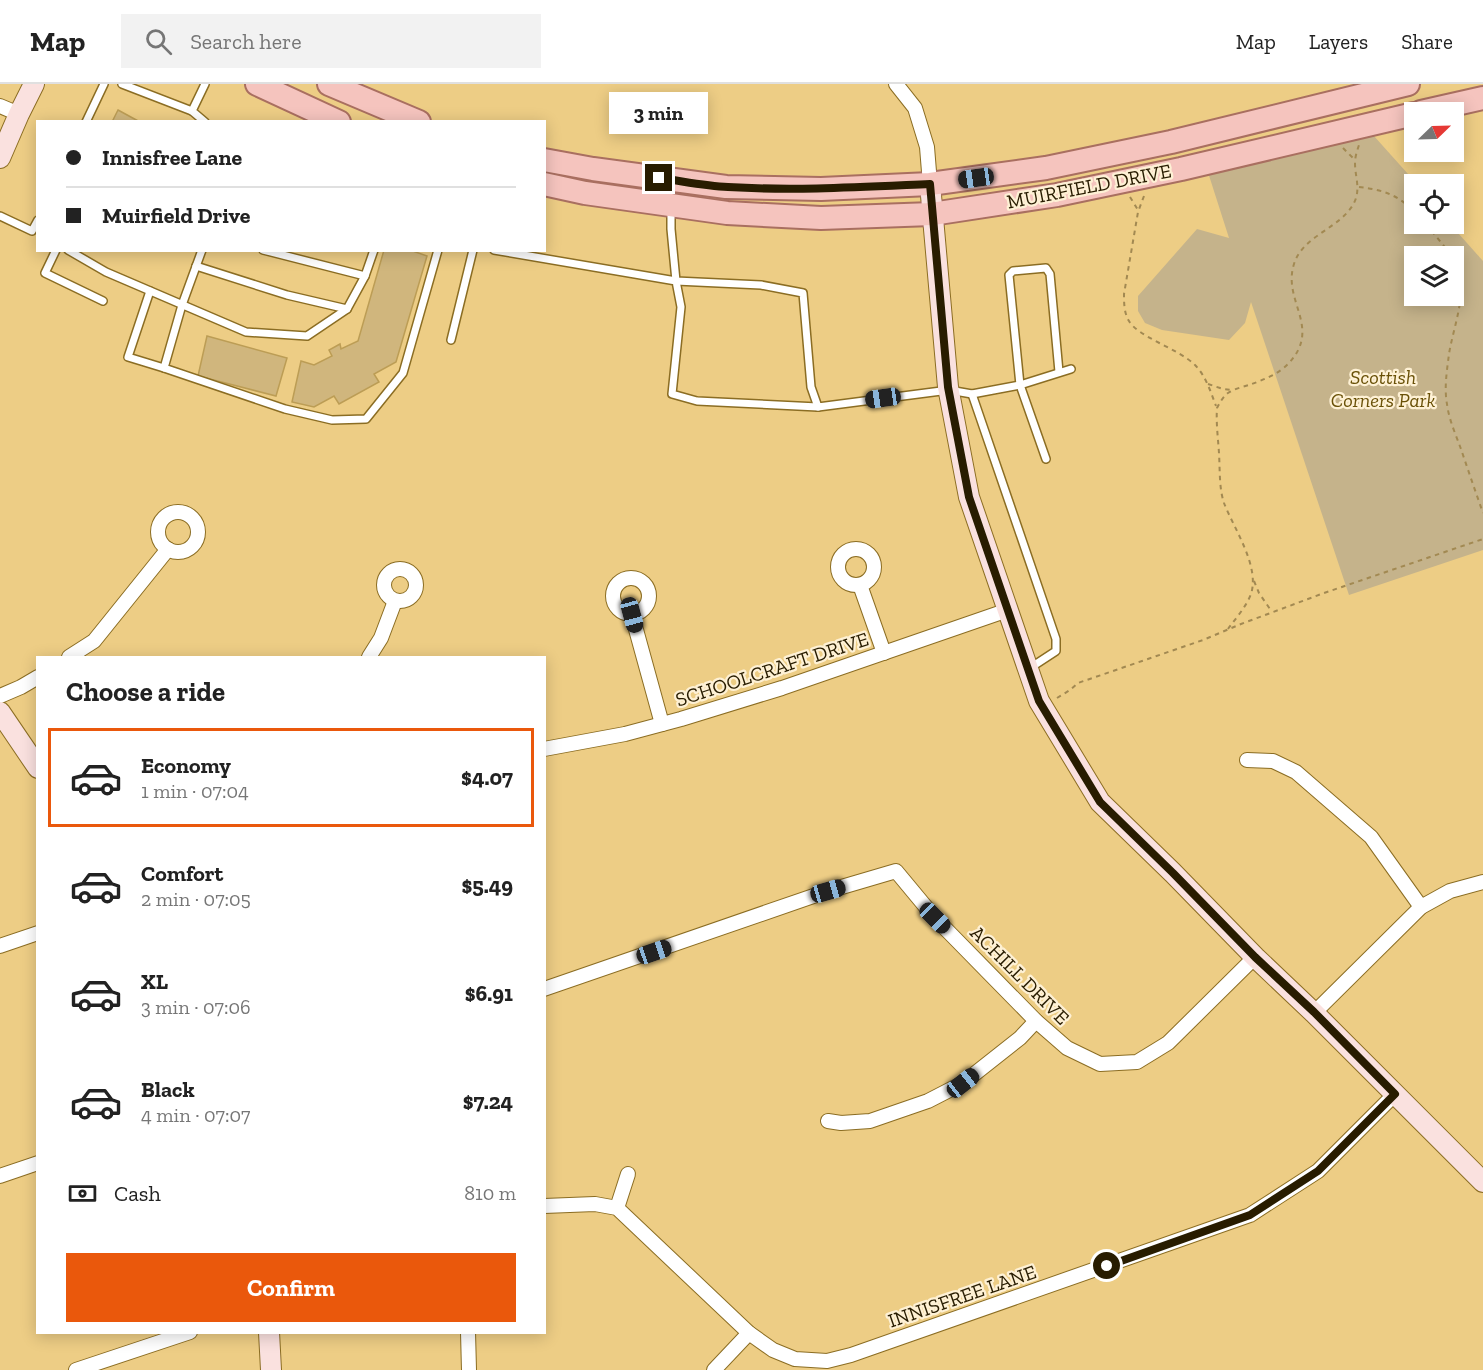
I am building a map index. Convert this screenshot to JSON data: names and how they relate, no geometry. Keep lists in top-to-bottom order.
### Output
{
  "streets": {
    "main road": ["MUIRFIELD DRIVE"],
    "street": ["SCHOOLCRAFT DRIVE", "ACHILL DRIVE", "INNISFREE LANE"]
  },
  "parks": ["Scottish Corners Park"],
  "north": "top right",
  "page": {
    "header": "Map",
    "search": "Search here",
    "nav": ["Map", "Layers", "Share"],
    "bubble": "3 min",
    "banner": ["Innisfree Lane", "Muirfield Drive"],
    "heading": "Choose a ride",
    "list": [
      {
        "name": "Economy",
        "note": "1 min · 07:04",
        "value": "$4.07"
      },
      {
        "name": "Comfort",
        "note": "2 min · 07:05",
        "value": "$5.49"
      },
      {
        "name": "XL",
        "note": "3 min · 07:06",
        "value": "$6.91"
      },
      {
        "name": "Black",
        "note": "4 min · 07:07",
        "value": "$7.24"
      }
    ],
    "pay": ["Cash", "810 m"],
    "buttons": "Confirm"
  }
}
